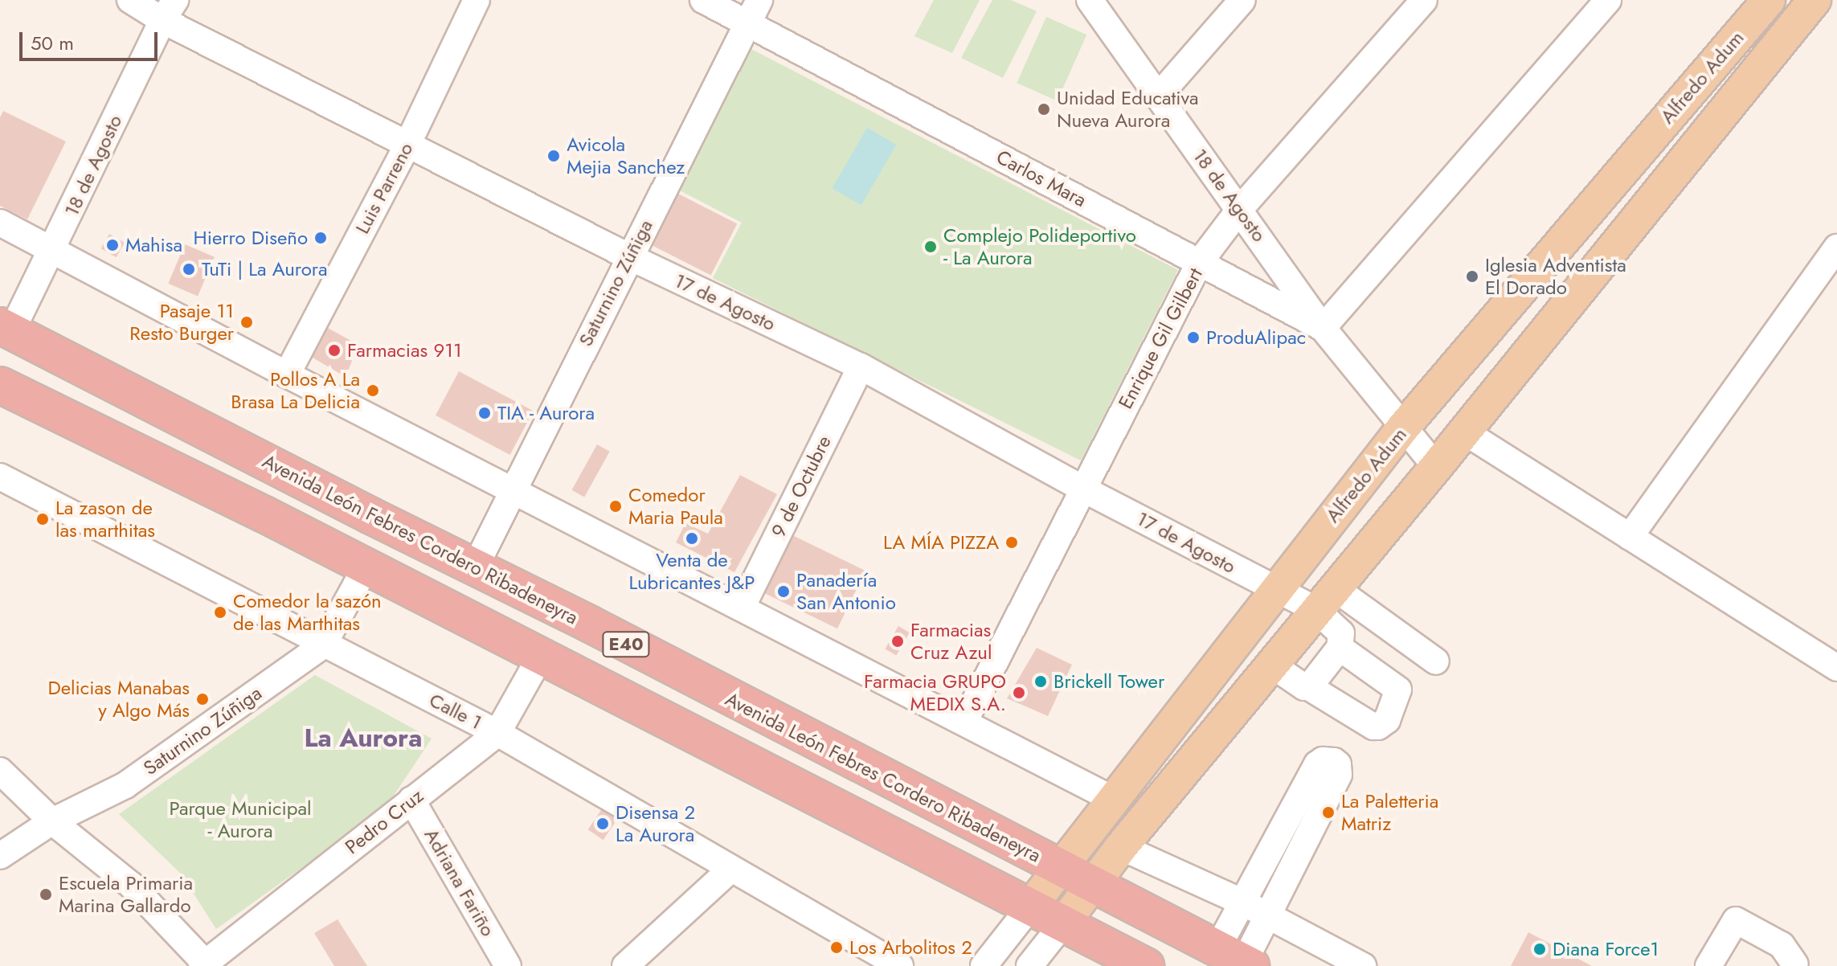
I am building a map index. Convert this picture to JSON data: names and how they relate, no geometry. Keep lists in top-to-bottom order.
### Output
{
  "streets": {
    "highway": ["Avenida León Febres Cordero Ribadeneyra", "E40"],
    "main road": ["Alfredo Adum"],
    "street": [
      "18 de Agosto",
      "Carlos Mara",
      "Luis Parreno",
      "Saturnino Zúñiga",
      "17 de Agosto",
      "Enrique Gil Gilbert",
      "9 de Octubre",
      "Calle 1",
      "Pedro Cruz",
      "Adriana Fariño"
    ]
  },
  "crossings": [
    ["Alfredo Adum", "Carlos Mara"],
    ["Alfredo Adum", "17 de Agosto"],
    ["Alfredo Adum", "Avenida León Febres Cordero Ribadeneyra"],
    ["Alfredo Adum", "E40"],
    ["18 de Agosto", "Carlos Mara"],
    ["18 de Agosto", "17 de Agosto"],
    ["18 de Agosto", "Enrique Gil Gilbert"],
    ["18 de Agosto", "Avenida León Febres Cordero Ribadeneyra"],
    ["Carlos Mara", "Saturnino Zúñiga"],
    ["Carlos Mara", "Enrique Gil Gilbert"],
    ["Luis Parreno", "17 de Agosto"],
    ["Saturnino Zúñiga", "17 de Agosto"],
    ["Saturnino Zúñiga", "Avenida León Febres Cordero Ribadeneyra"],
    ["Saturnino Zúñiga", "E40"],
    ["Saturnino Zúñiga", "Calle 1"],
    ["17 de Agosto", "Enrique Gil Gilbert"],
    ["17 de Agosto", "9 de Octubre"],
    ["E40", "Pedro Cruz"],
    ["Calle 1", "Pedro Cruz"],
    ["Pedro Cruz", "Adriana Fariño"]
  ],
  "districts": ["La Aurora"],
  "parks": ["Parque Municipal - Aurora"],
  "places": [
    "Unidad Educativa Nueva Aurora",
    "Avicola Mejia Sanchez",
    "Hierro Diseño",
    "Mahisa",
    "Complejo Polideportivo - La Aurora",
    "TuTi | La Aurora",
    "Iglesia Adventista El Dorado",
    "Pasaje 11 Resto Burger",
    "ProduAlipac",
    "Farmacias 911",
    "Pollos A La Brasa La Delicia",
    "TIA - Aurora",
    "Comedor Maria Paula",
    "La zason de las marthitas",
    "Venta de Lubricantes J&P",
    "LA MÍA PIZZA",
    "Panadería San Antonio",
    "Comedor la sazón de las Marthitas",
    "Farmacias Cruz Azul",
    "Brickell Tower",
    "Farmacia GRUPO MEDIX S.A.",
    "Delicias Manabas y Algo Más",
    "La Paletteria Matriz",
    "Disensa 2 La Aurora",
    "Escuela Primaria Marina Gallardo",
    "Los Arbolitos 2",
    "Diana Force1"
  ],
  "scale_bar": "50 m"
}
